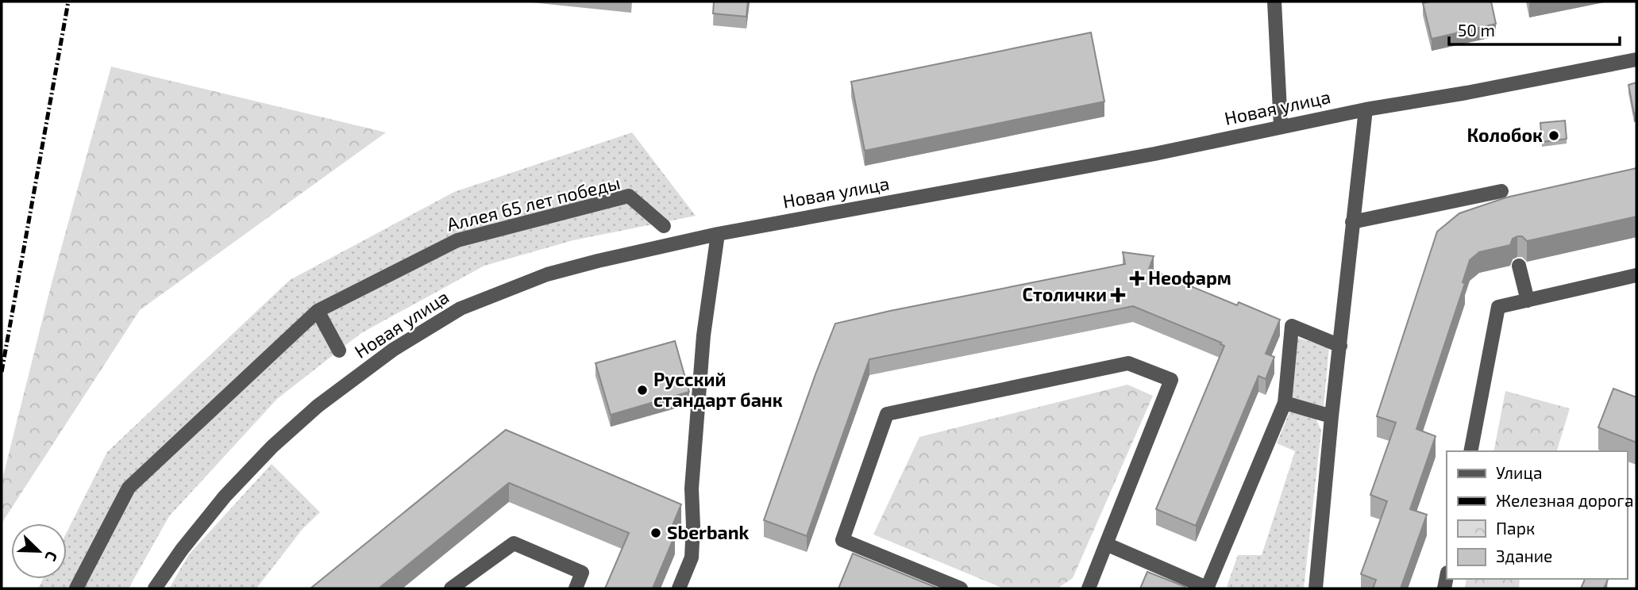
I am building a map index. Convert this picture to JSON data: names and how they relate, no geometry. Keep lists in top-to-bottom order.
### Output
{
  "streets": {
    "street": ["Новая улица", "Аллея 65 лет победы"]
  },
  "places": {
    "other": ["Колобок", "Русский стандарт банк", "Sberbank"],
    "health": ["Неофарм", "Столички"]
  },
  "legend": [
    "Улица",
    "Железная дорога",
    "Парк",
    "Здание"
  ],
  "scale_bar": "50 m",
  "north": "bottom right"
}
